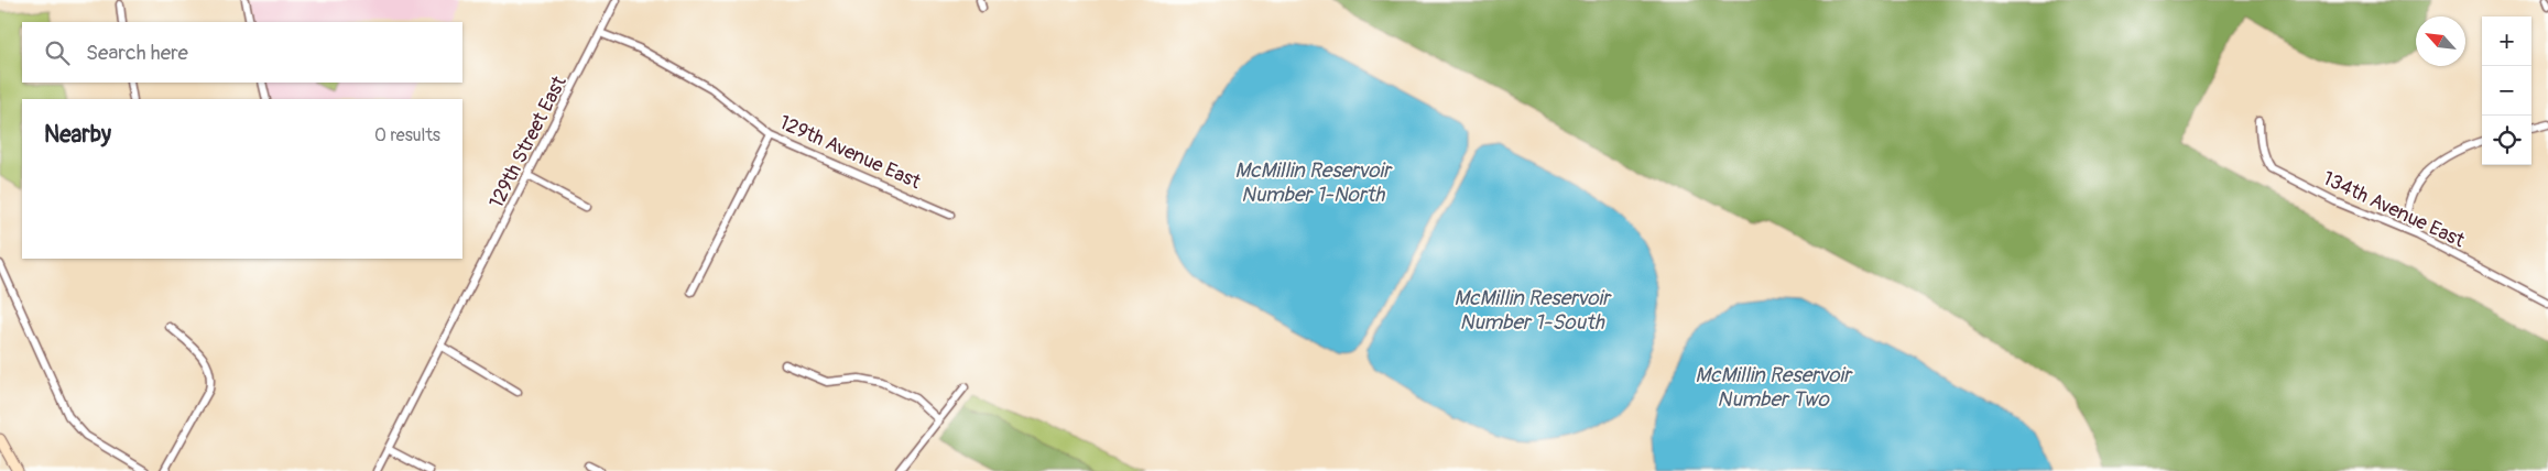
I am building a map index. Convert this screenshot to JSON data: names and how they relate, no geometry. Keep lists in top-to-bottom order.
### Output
{
  "streets": {
    "street": ["129th Street East", "129th Avenue East", "134th Avenue East"]
  },
  "crossings": [
    ["129th Street East", "129th Avenue East"]
  ],
  "water": ["McMillin Reservoir Number 1-North", "McMillin Reservoir Number 1-South", "McMillin Reservoir Number Two"],
  "north": "top left",
  "page": {
    "map_buttons": ["+", "−"],
    "search": "Search here",
    "heading": ["Nearby", "0 results"]
  }
}
